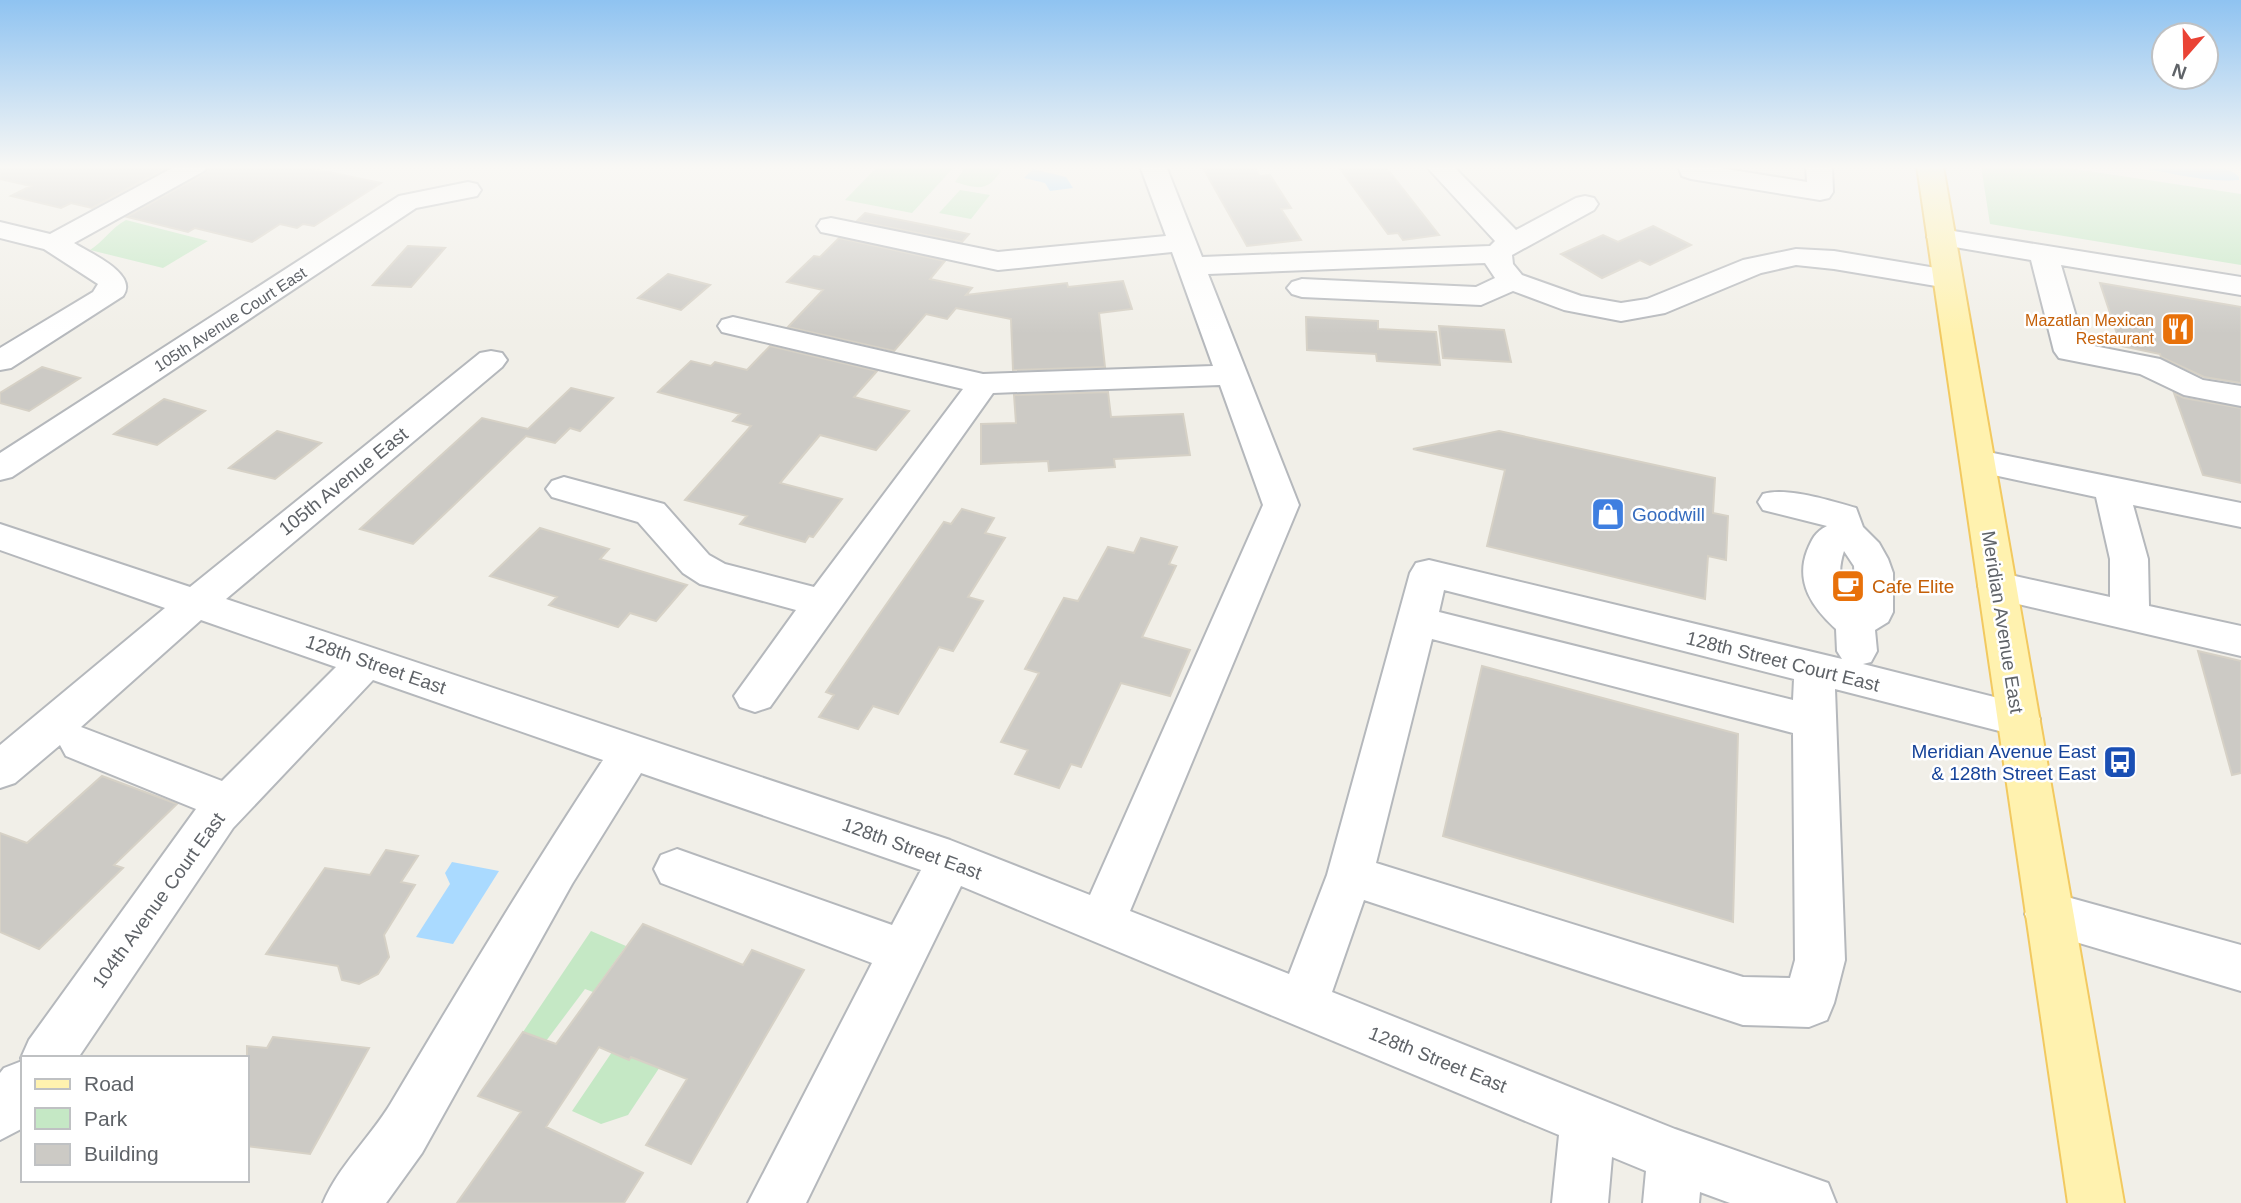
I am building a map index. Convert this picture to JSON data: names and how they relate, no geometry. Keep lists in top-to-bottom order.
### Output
{
  "streets": {
    "main road": ["Meridian Avenue East"],
    "street": [
      "105th Avenue Court East",
      "105th Avenue East",
      "128th Street Court East",
      "128th Street East",
      "104th Avenue Court East"
    ]
  },
  "crossings": [
    ["105th Avenue East", "128th Street East"],
    ["Meridian Avenue East", "128th Street Court East"],
    ["128th Street East", "104th Avenue Court East"]
  ],
  "places": {
    "restaurant": ["Mazatlan Mexican Restaurant"],
    "shop": ["Goodwill"],
    "cafe": ["Cafe Elite"],
    "bus stop": ["Meridian Avenue East & 128th Street East"]
  },
  "legend": ["Road", "Park", "Building"],
  "north": "bottom"
}
